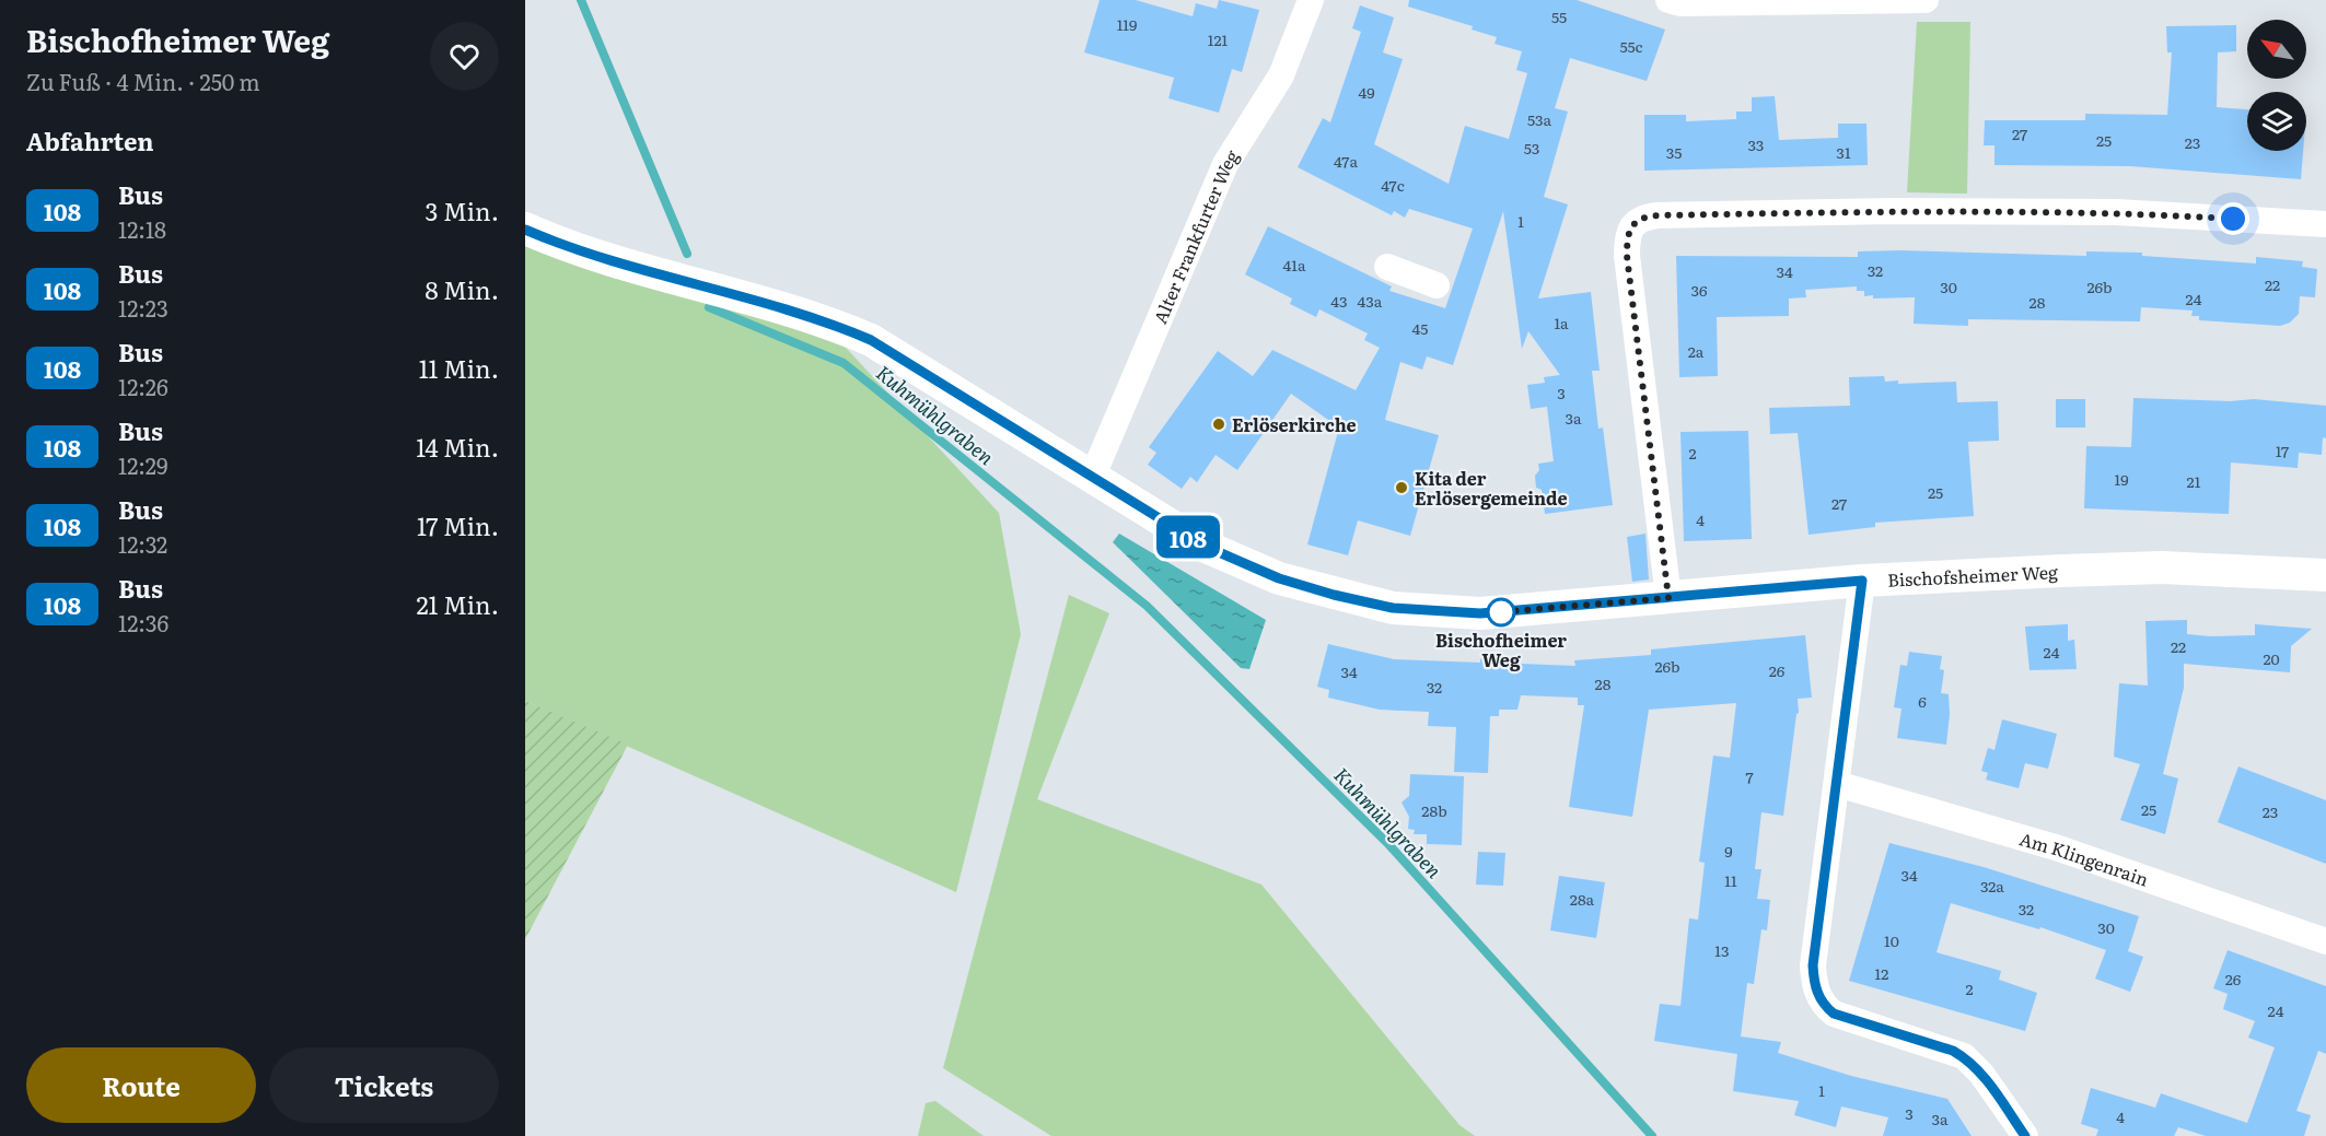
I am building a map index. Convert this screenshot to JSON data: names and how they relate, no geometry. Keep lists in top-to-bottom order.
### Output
{
  "streets": {
    "street": ["Alter Frankfurter Weg", "Bischofsheimer Weg", "Am Klingenrain"]
  },
  "crossings": [
    ["Alter Frankfurter Weg", "Bischofsheimer Weg"]
  ],
  "water": ["Kuhmühlgraben"],
  "places": ["Erlöserkirche", "Kita der Erlösergemeinde", "Bischofheimer Weg"],
  "lines": ["bus line 108"],
  "house_numbers": [
    "55",
    "119",
    "121",
    "55c",
    "49",
    "53a",
    "27",
    "25",
    "23",
    "33",
    "53",
    "35",
    "31",
    "47a",
    "47c",
    "1",
    "41a",
    "32",
    "34",
    "22",
    "30",
    "26b",
    "36",
    "24",
    "43",
    "43a",
    "28",
    "1a",
    "45",
    "2a",
    "3",
    "3a",
    "17",
    "2",
    "19",
    "21",
    "25",
    "27",
    "4",
    "22",
    "24",
    "20",
    "26b",
    "26",
    "34",
    "28",
    "32",
    "6",
    "7",
    "25",
    "28b",
    "23",
    "9",
    "34",
    "11",
    "32a",
    "28a",
    "32",
    "30",
    "10",
    "13",
    "12",
    "26",
    "2",
    "24",
    "1",
    "3",
    "4",
    "3a"
  ],
  "north": "top left",
  "page": {
    "heading": [
      ["Bischofheimer Weg", "Zu Fuß · 4 Min. · 250 m"],
      "Abfahrten"
    ],
    "on_map": "108",
    "list": [
      {
        "mark": "108",
        "name": "Bus",
        "note": "12:18",
        "value": "3 Min."
      },
      {
        "mark": "108",
        "name": "Bus",
        "note": "12:23",
        "value": "8 Min."
      },
      {
        "mark": "108",
        "name": "Bus",
        "note": "12:26",
        "value": "11 Min."
      },
      {
        "mark": "108",
        "name": "Bus",
        "note": "12:29",
        "value": "14 Min."
      },
      {
        "mark": "108",
        "name": "Bus",
        "note": "12:32",
        "value": "17 Min."
      },
      {
        "mark": "108",
        "name": "Bus",
        "note": "12:36",
        "value": "21 Min."
      }
    ],
    "buttons": ["Route", "Tickets"]
  }
}
